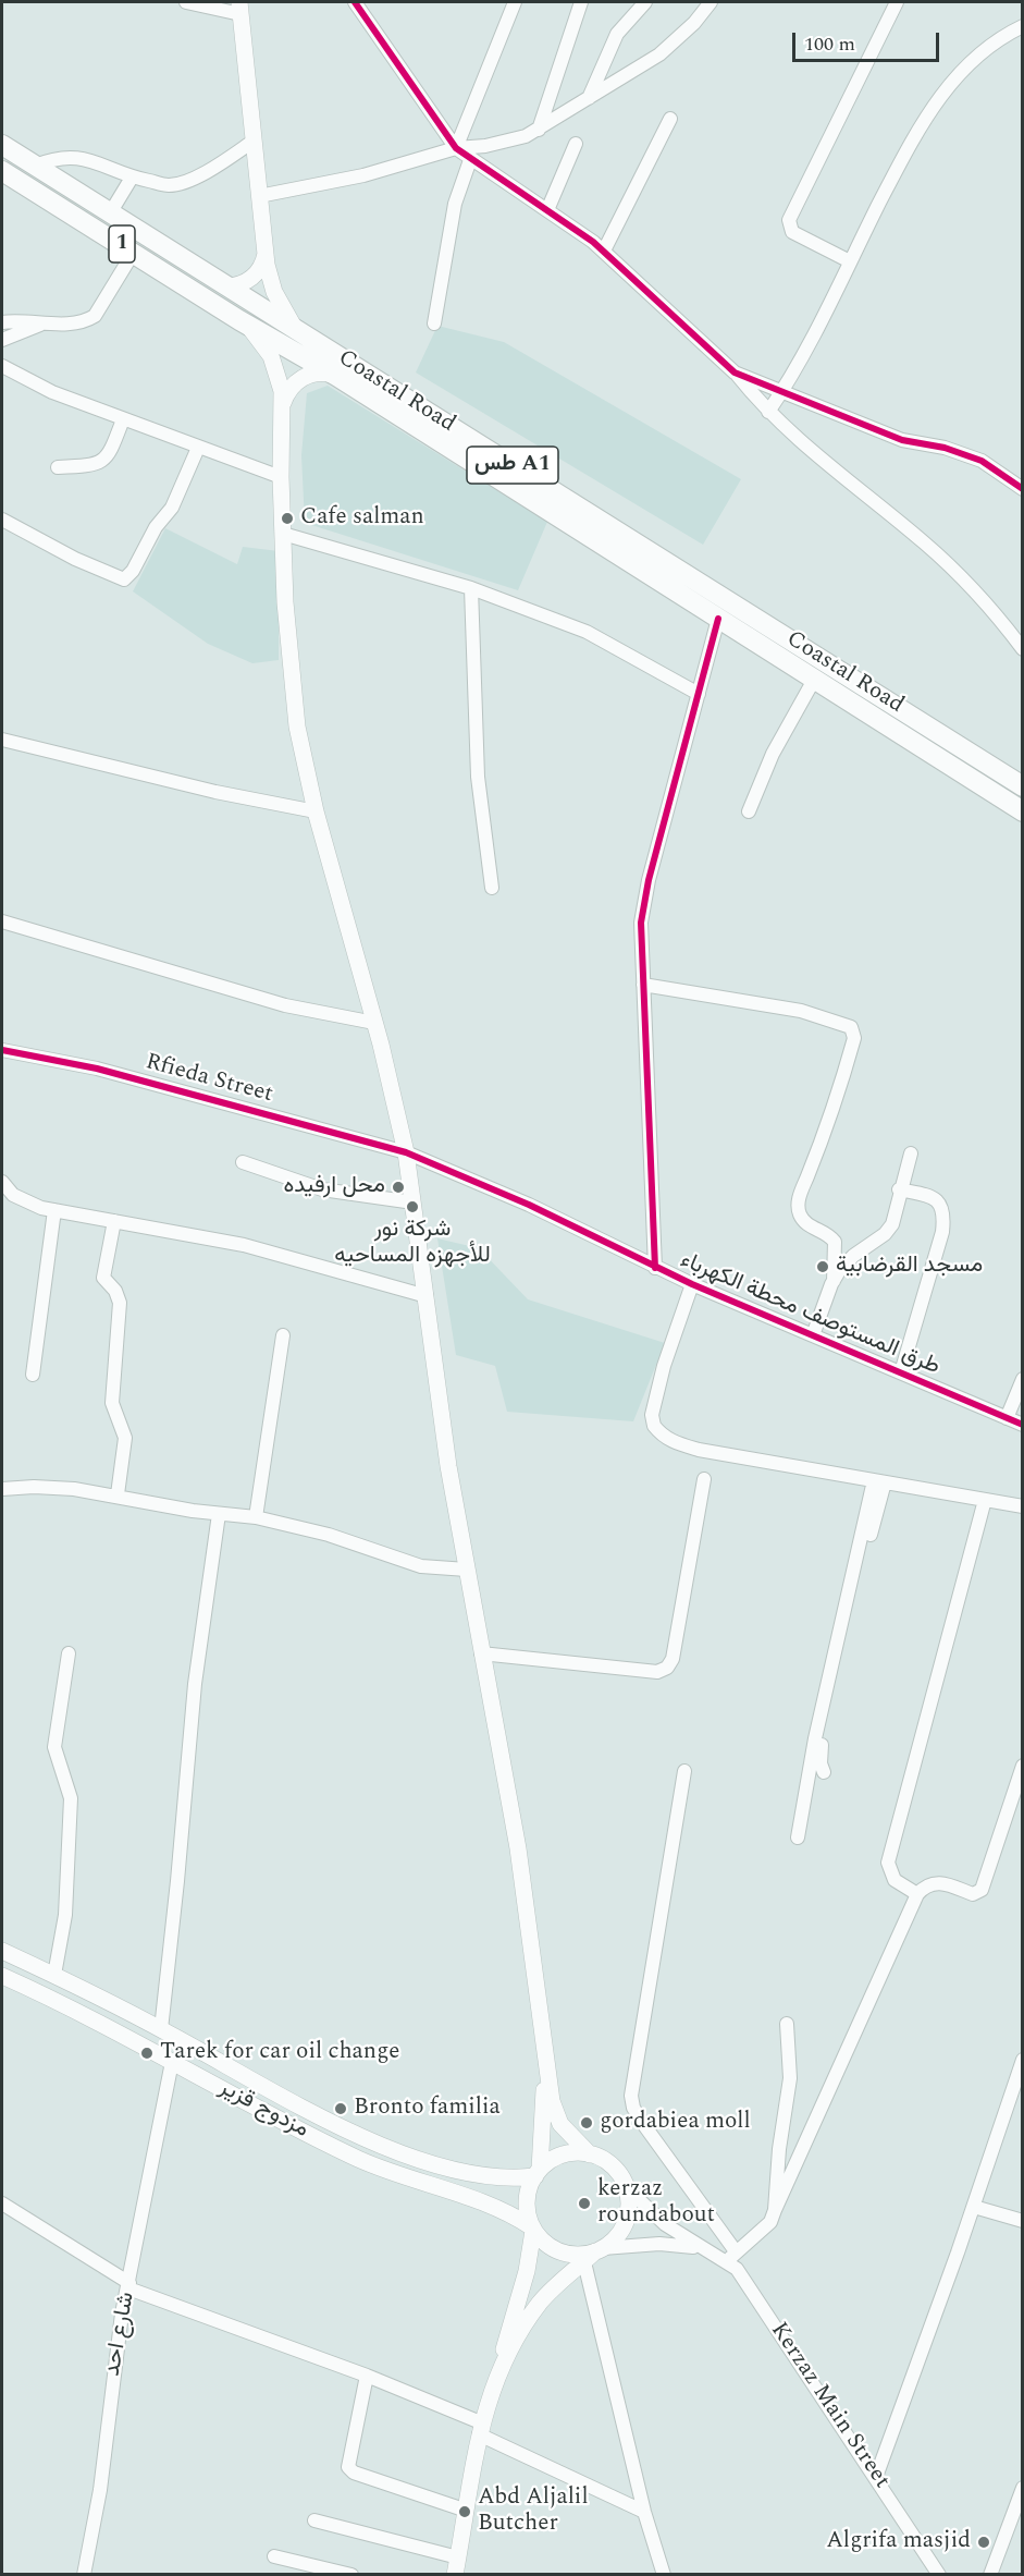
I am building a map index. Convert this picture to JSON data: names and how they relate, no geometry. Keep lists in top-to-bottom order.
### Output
{
  "streets": {
    "highway": ["1", "Coastal Road", "طس A1"],
    "main road": ["مزدوج قزير"],
    "street": [
      "Rfieda Street",
      "طرق المستوصف محطة الكهرباء",
      "شارع احد",
      "Kerzaz Main Street"
    ]
  },
  "crossings": [
    ["Rfieda Street", "طرق المستوصف محطة الكهرباء"],
    ["مزدوج قزير", "شارع احد"],
    ["مزدوج قزير", "Kerzaz Main Street"]
  ],
  "places": [
    "Cafe salman",
    "محل ارفيده",
    "شركة نور للأجهزه المساحيه",
    "مسجد القرضابية",
    "Tarek for car oil change",
    "Bronto familia",
    "gordabiea moll",
    "kerzaz roundabout",
    "Abd Aljalil Butcher",
    "Algrifa masjid"
  ],
  "scale_bar": "100 m"
}
